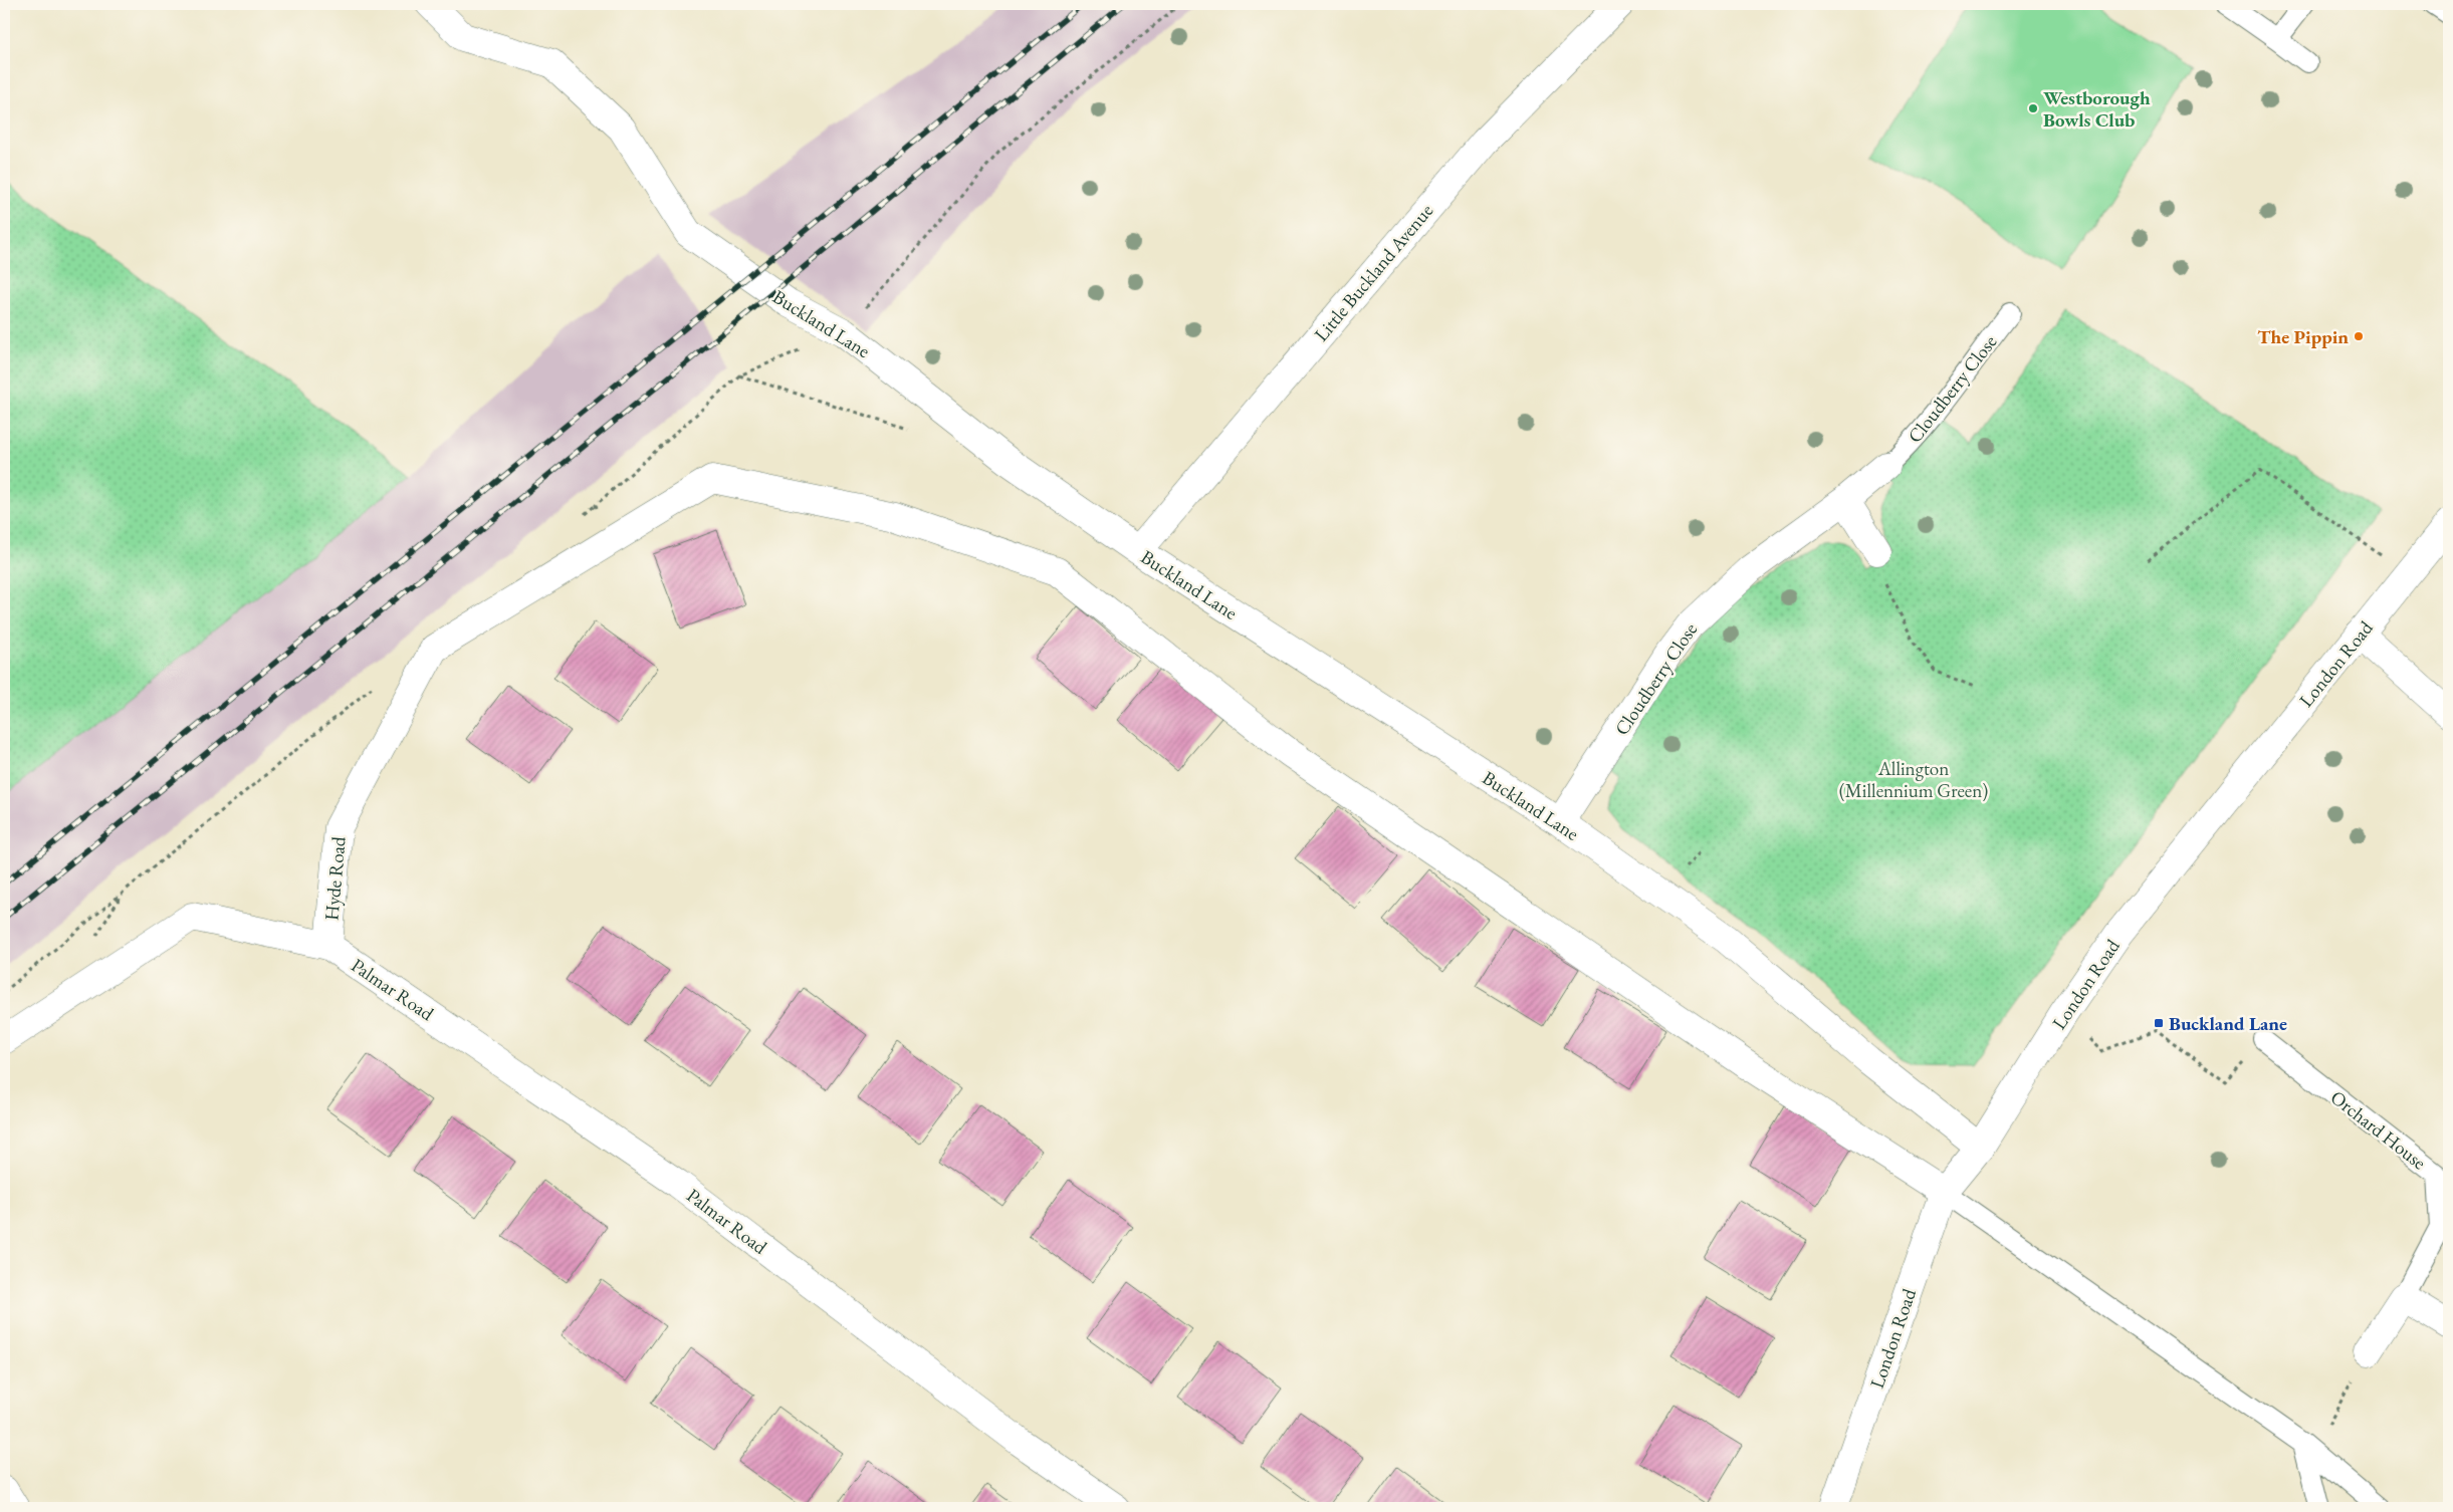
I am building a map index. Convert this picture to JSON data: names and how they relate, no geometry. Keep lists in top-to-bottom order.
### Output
{
  "streets": {
    "street": [
      "Little Buckland Avenue",
      "Buckland Lane",
      "Cloudberry Close",
      "London Road",
      "Hyde Road",
      "Palmar Road"
    ],
    "lane": ["Orchard House"]
  },
  "crossings": [
    ["Little Buckland Avenue", "Buckland Lane"],
    ["Buckland Lane", "Cloudberry Close"],
    ["Buckland Lane", "London Road"],
    ["Hyde Road", "Palmar Road"]
  ],
  "parks": ["Allington (Millennium Green)"],
  "places": {
    "other": ["Westborough Bowls Club", "The Pippin"],
    "transit": ["Buckland Lane"]
  }
}
